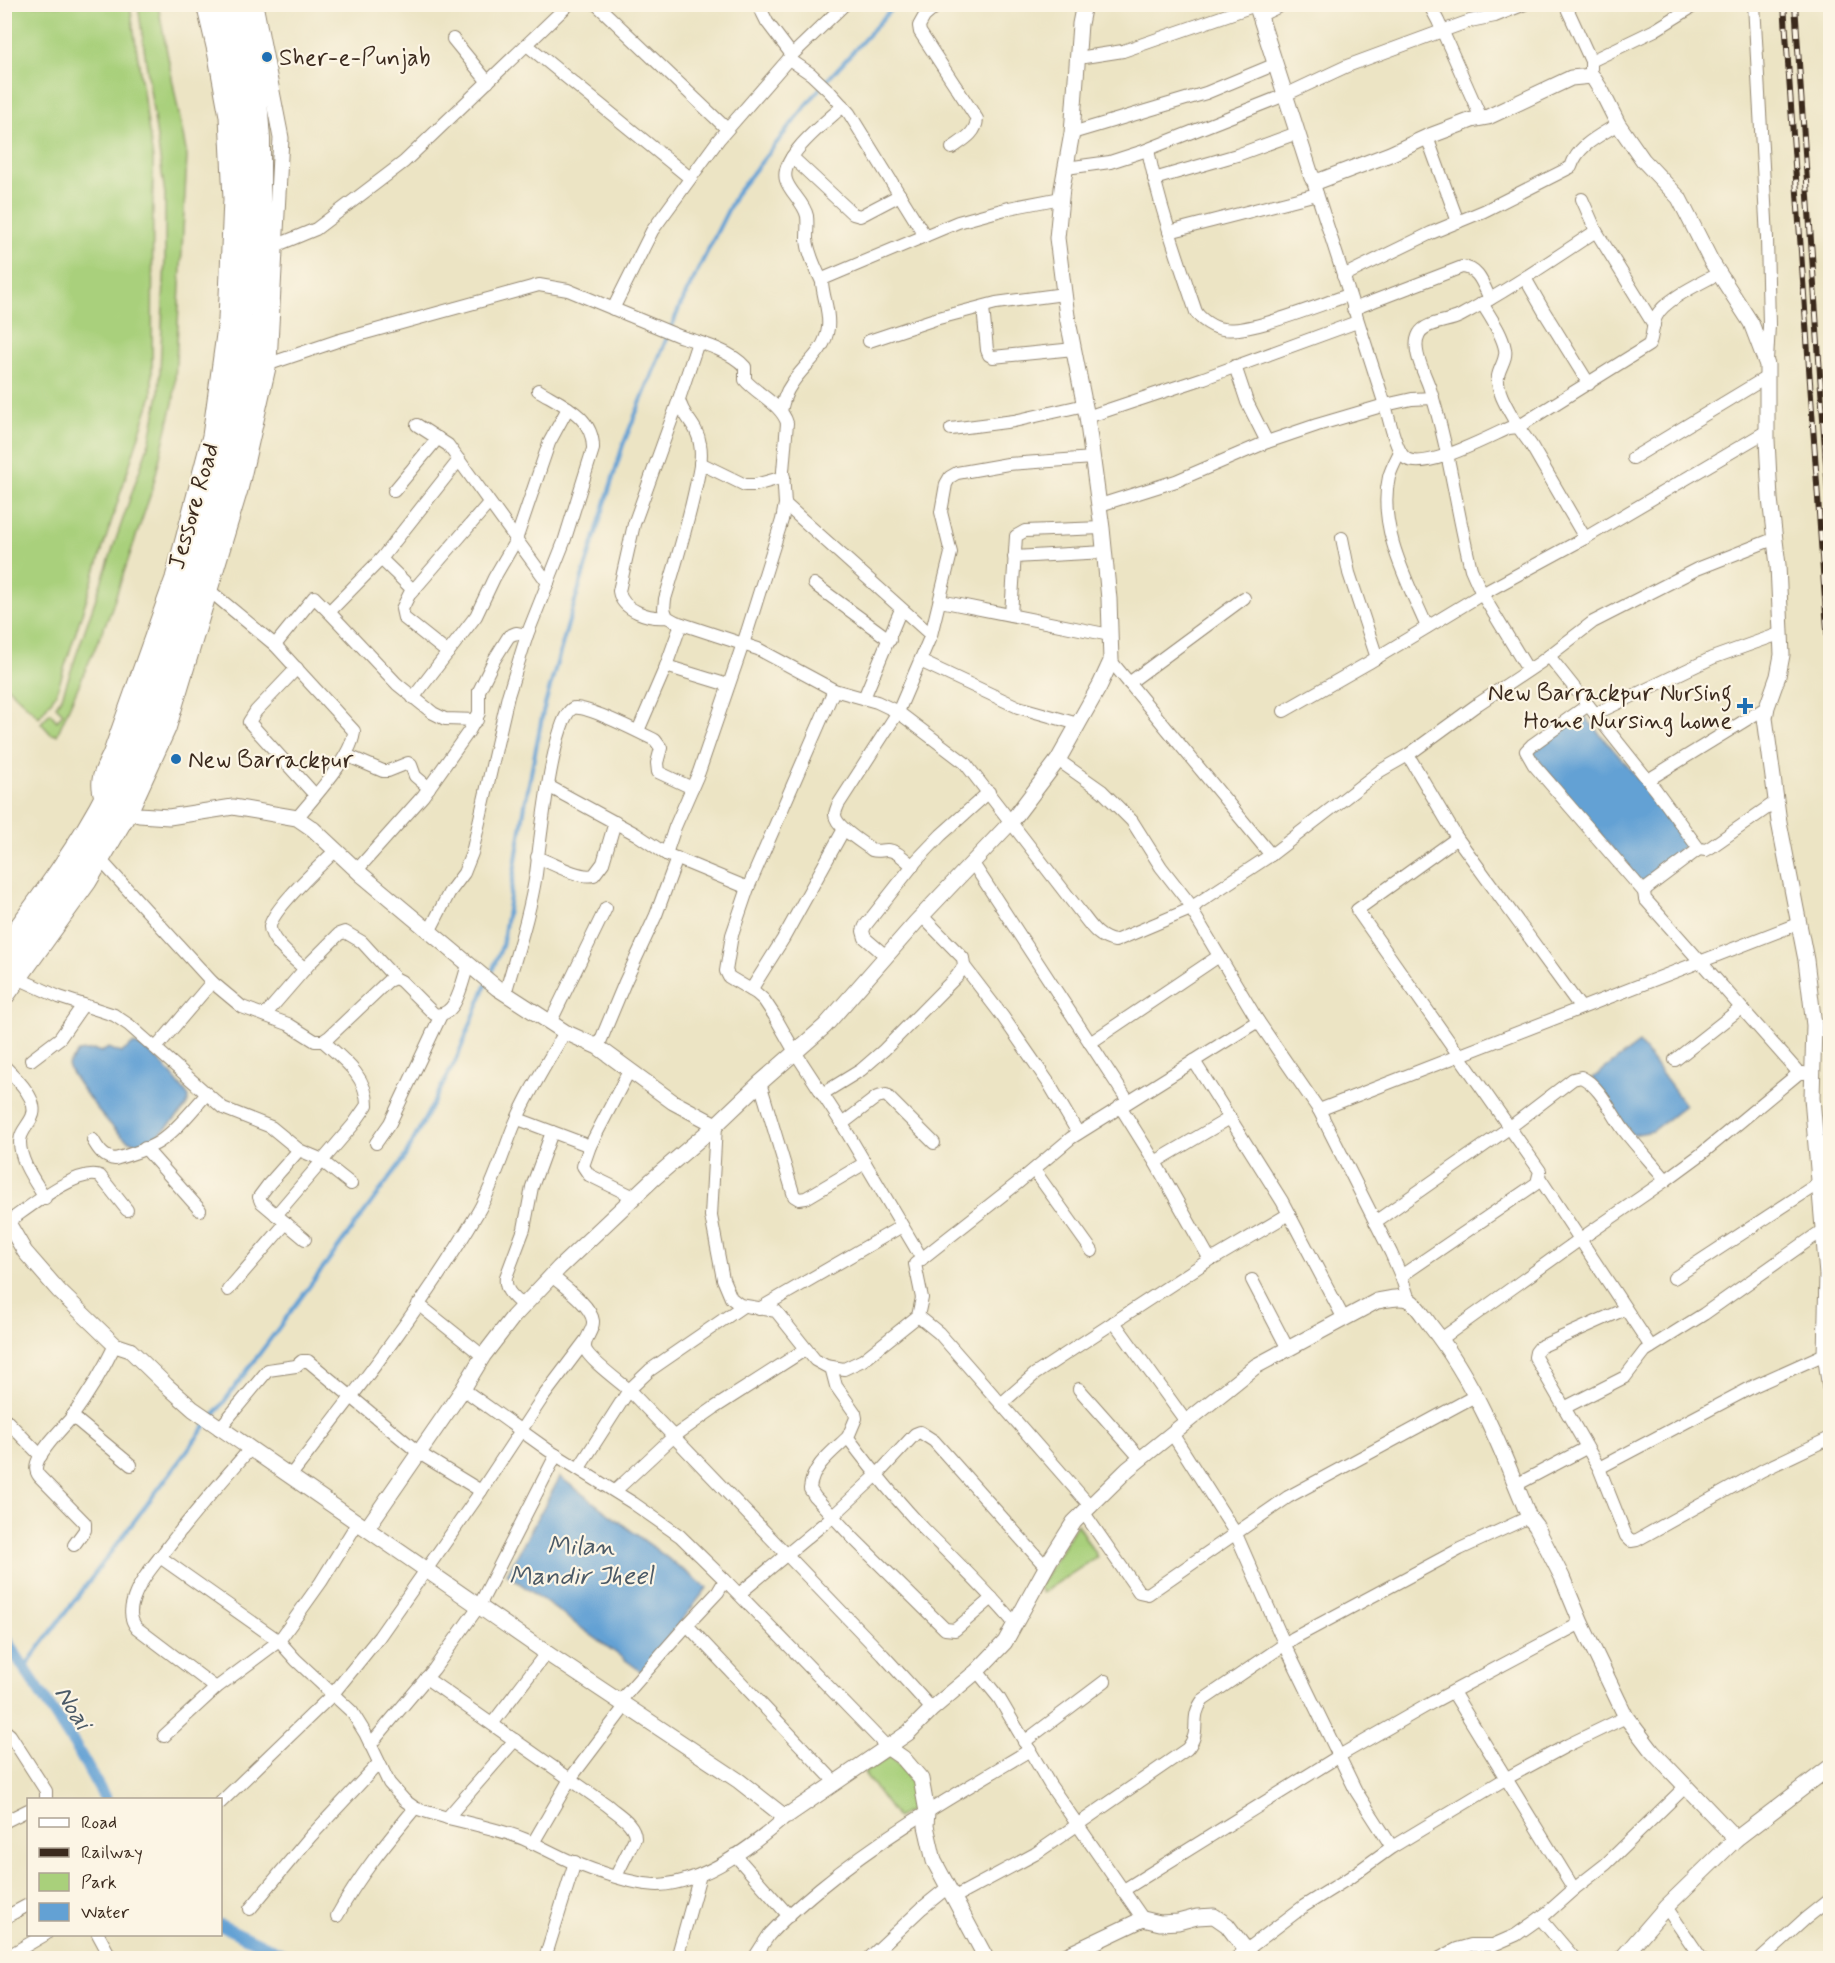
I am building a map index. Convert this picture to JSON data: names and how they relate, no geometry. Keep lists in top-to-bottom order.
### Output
{
  "streets": {
    "highway": ["Jessore Road"]
  },
  "water": ["Milan Mandir Jheel", "Noai"],
  "places": {
    "other": ["Sher-e-Punjab", "New Barrackpur"],
    "health": ["New Barrackpur Nursing Home Nursing home"]
  },
  "legend": [
    "Road",
    "Railway",
    "Park",
    "Water"
  ]
}
